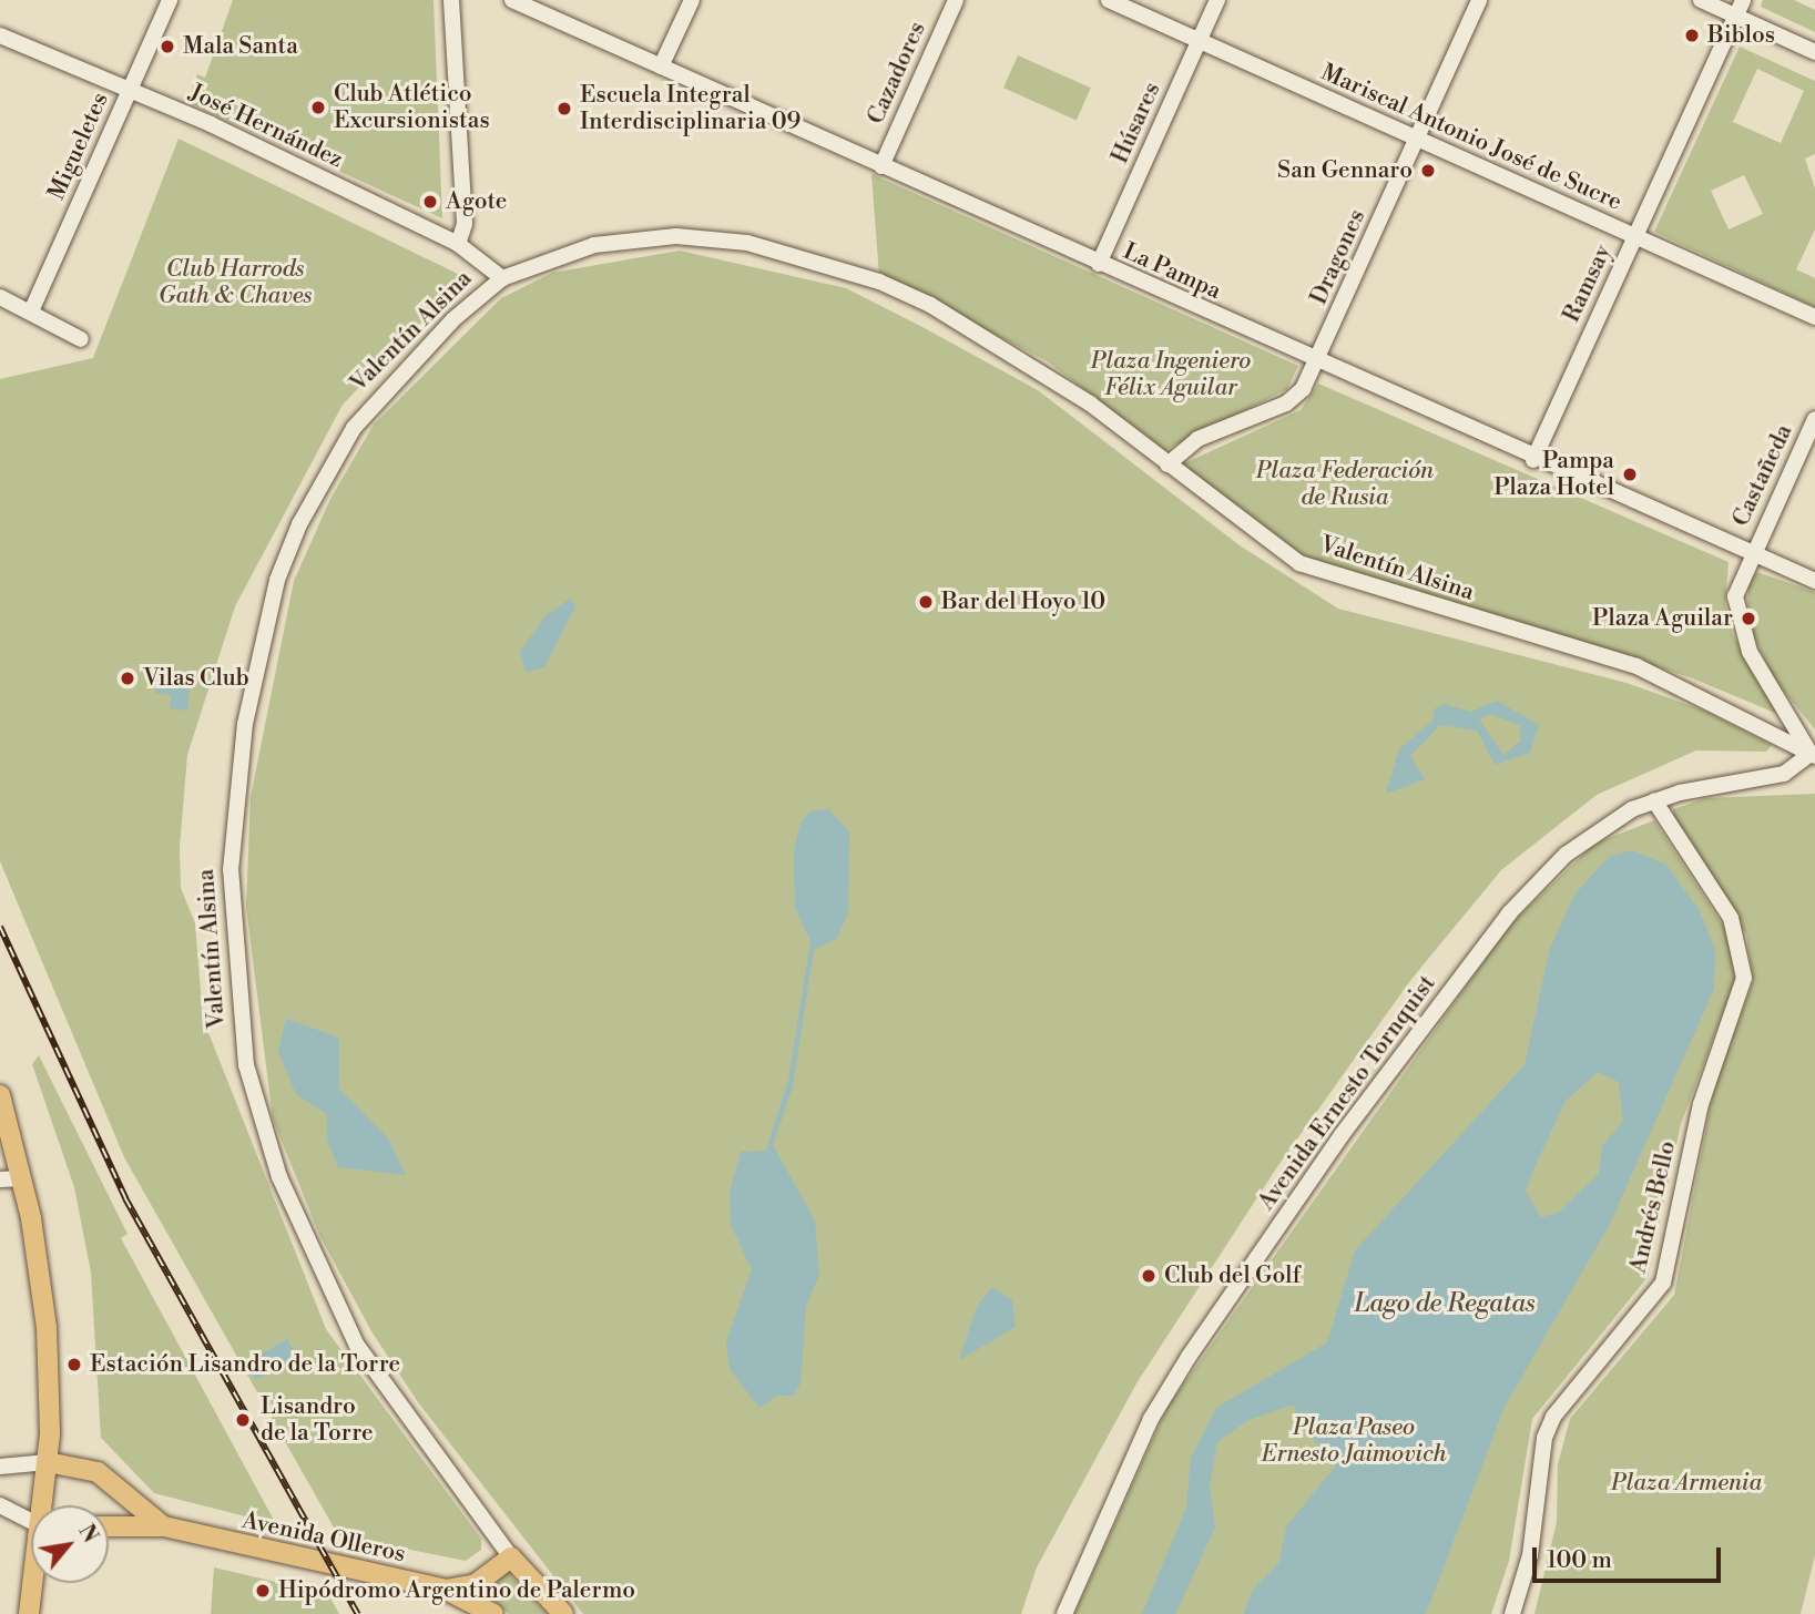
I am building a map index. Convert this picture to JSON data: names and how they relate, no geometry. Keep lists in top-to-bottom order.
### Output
{
  "streets": {
    "main road": ["Valentín Alsina", "Avenida Olleros"],
    "street": [
      "Cazadores",
      "Húsares",
      "José Hernández",
      "Mariscal Antonio José de Sucre",
      "Migueletes",
      "Dragones",
      "La Pampa",
      "Ramsay",
      "Castañeda",
      "Avenida Ernesto Tornquist",
      "Andrés Bello"
    ]
  },
  "crossings": [
    ["Cazadores", "La Pampa"],
    ["Húsares", "Mariscal Antonio José de Sucre"],
    ["Húsares", "La Pampa"],
    ["José Hernández", "Migueletes"],
    ["José Hernández", "Valentín Alsina"],
    ["Mariscal Antonio José de Sucre", "Dragones"],
    ["Mariscal Antonio José de Sucre", "Ramsay"],
    ["Dragones", "La Pampa"],
    ["Dragones", "Valentín Alsina"],
    ["La Pampa", "Ramsay"],
    ["La Pampa", "Castañeda"],
    ["Valentín Alsina", "Castañeda"],
    ["Valentín Alsina", "Avenida Ernesto Tornquist"],
    ["Castañeda", "Avenida Ernesto Tornquist"],
    ["Avenida Ernesto Tornquist", "Andrés Bello"]
  ],
  "water": ["Lago de Regatas"],
  "parks": [
    "Club Harrods Gath & Chaves",
    "Plaza Ingeniero Félix Aguilar",
    "Plaza Federación de Rusia",
    "Plaza Paseo Ernesto Jaimovich",
    "Plaza Armenia"
  ],
  "places": [
    "Biblos",
    "Mala Santa",
    "Club Atlético Excursionistas",
    "Escuela Integral Interdisciplinaria 09",
    "San Gennaro",
    "Agote",
    "Pampa Plaza Hotel",
    "Bar del Hoyo 10",
    "Plaza Aguilar",
    "Vilas Club",
    "Club del Golf",
    "Estación Lisandro de la Torre",
    "Lisandro de la Torre",
    "Hipódromo Argentino de Palermo"
  ],
  "scale_bar": "100 m",
  "north": "top right"
}
